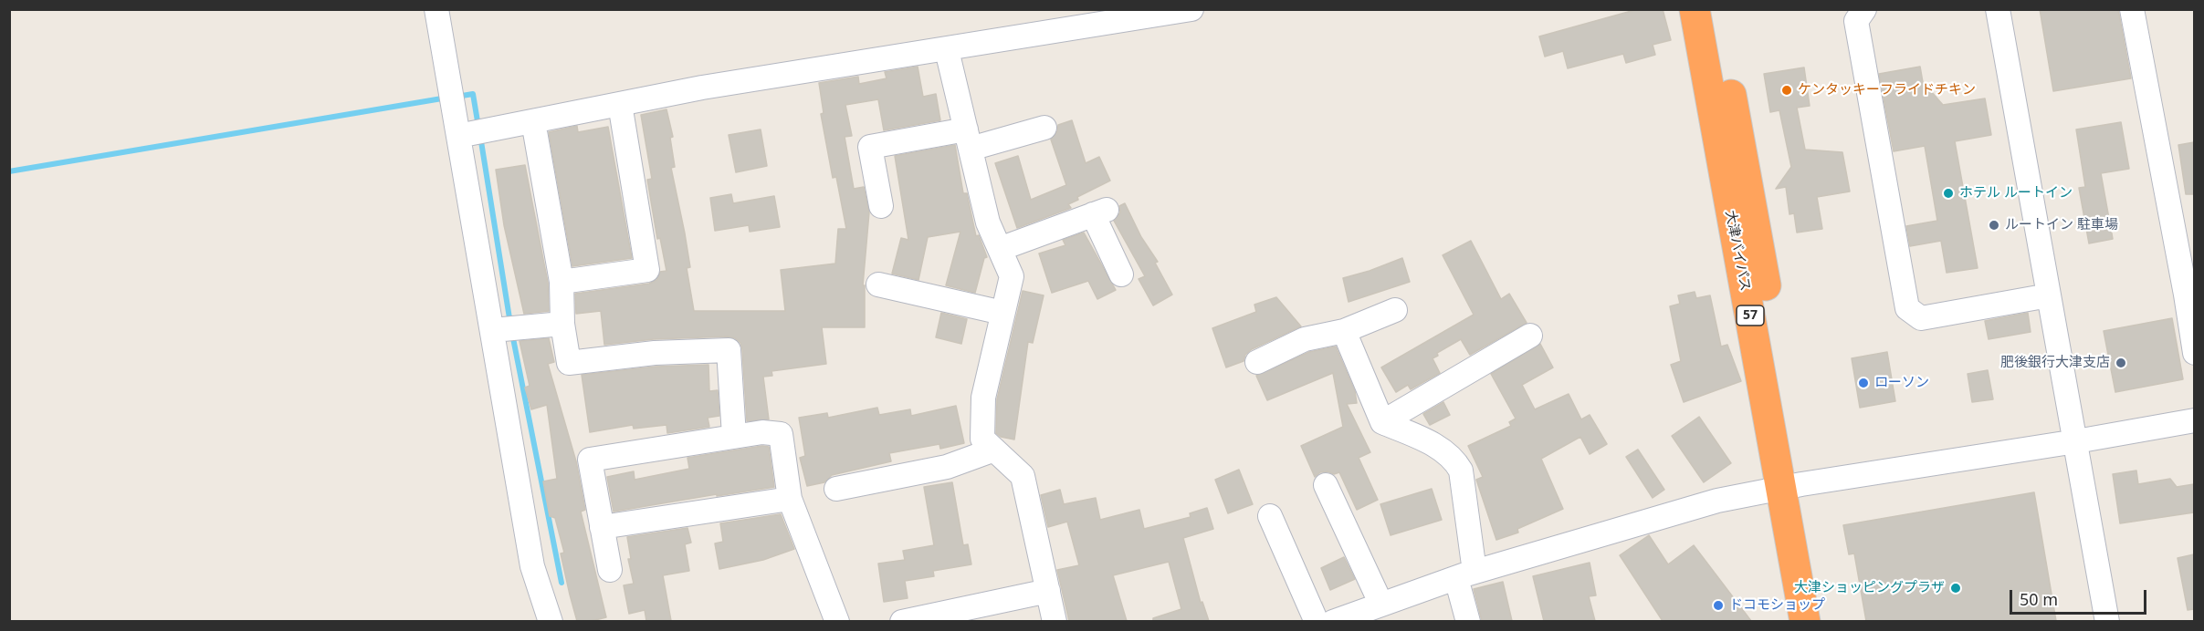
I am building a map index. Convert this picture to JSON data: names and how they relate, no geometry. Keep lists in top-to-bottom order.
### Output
{
  "streets": {
    "highway": ["大津バイパス", "57"]
  },
  "places": [
    "ケンタッキーフライドチキン",
    "ホテル ルートイン",
    "ルートイン 駐車場",
    "肥後銀行大津支店",
    "ローソン",
    "大津ショッピングプラザ",
    "ドコモショップ"
  ],
  "scale_bar": "50 m"
}
